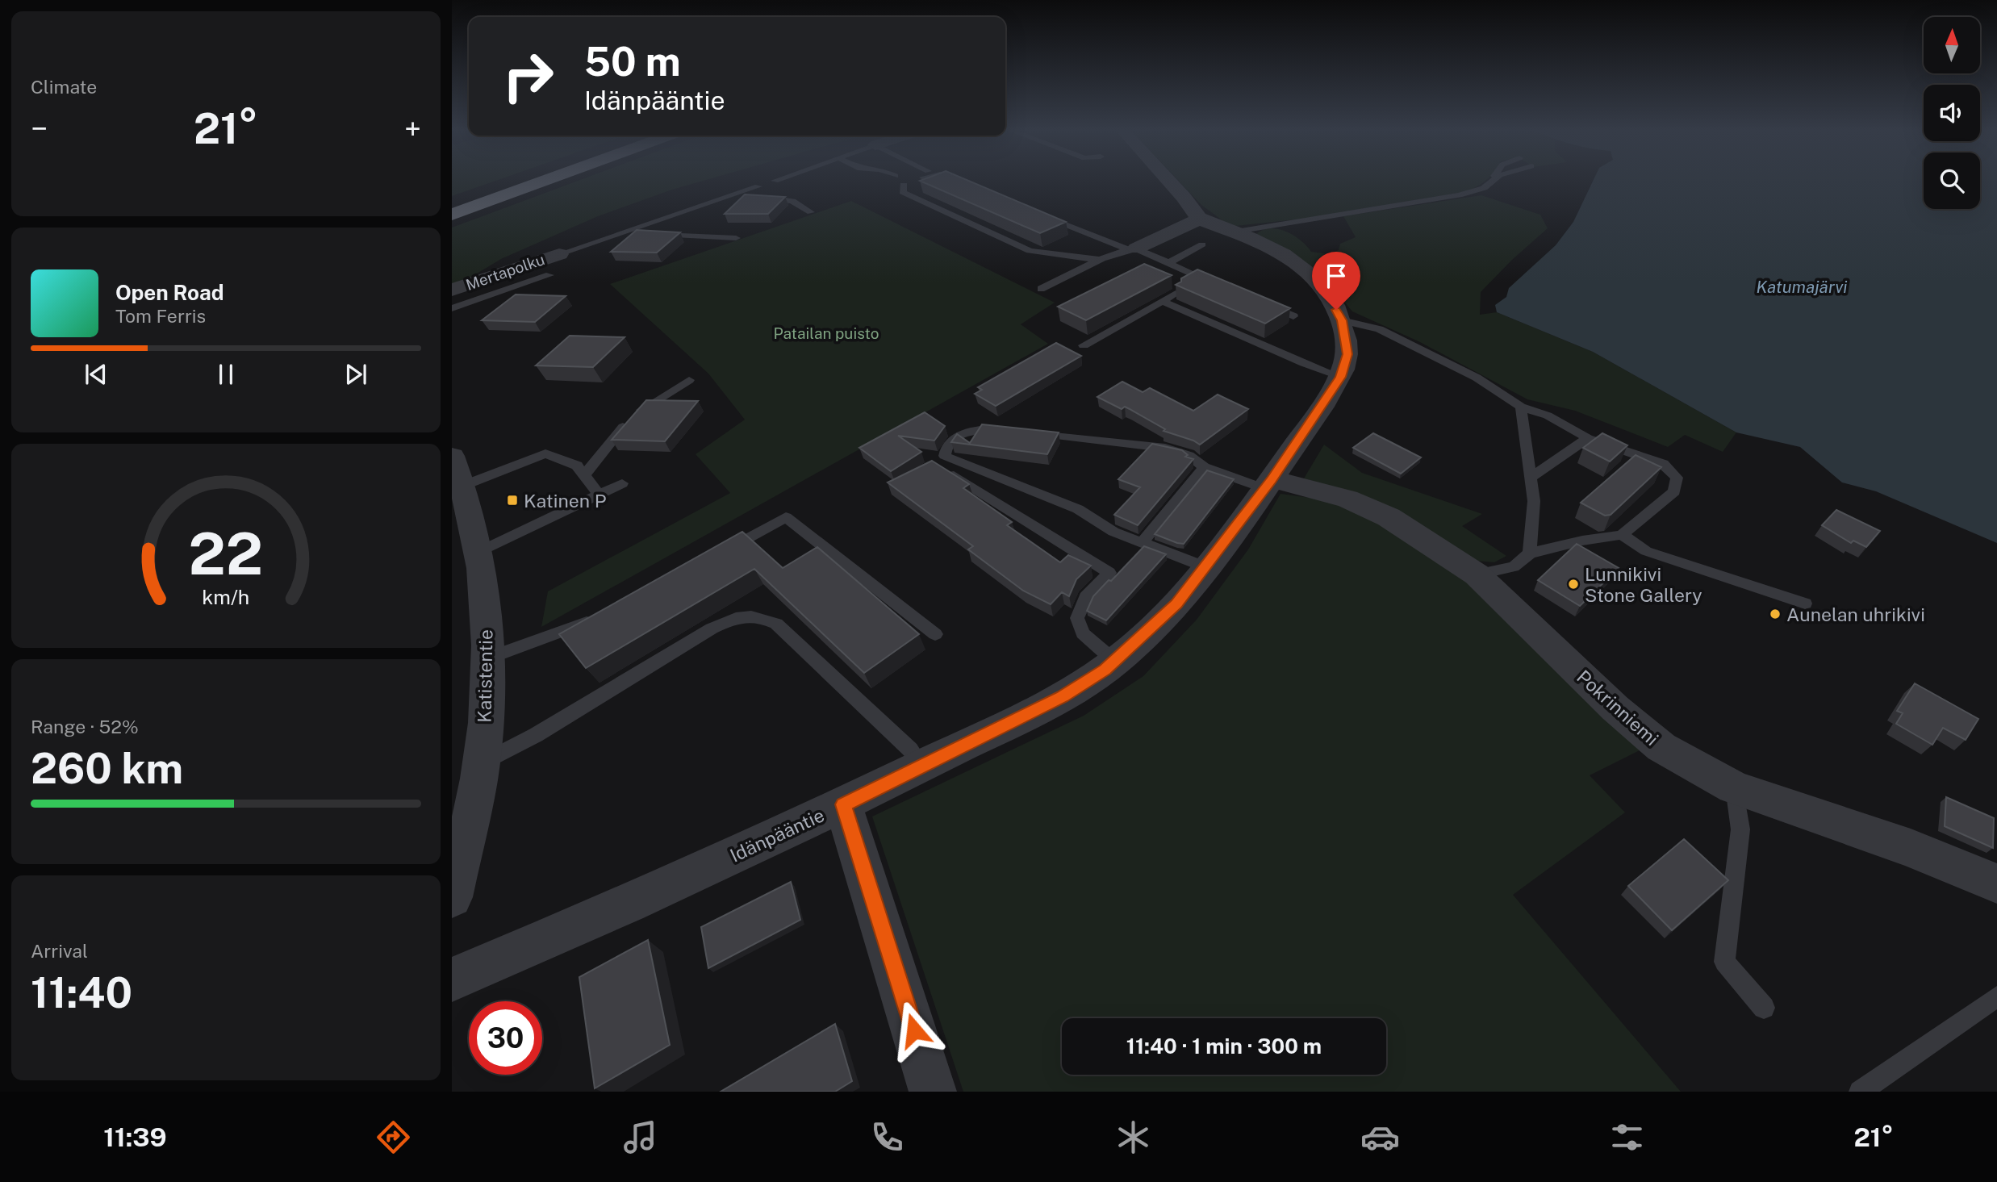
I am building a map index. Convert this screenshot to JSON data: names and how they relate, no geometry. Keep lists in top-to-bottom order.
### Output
{
  "streets": {
    "street": [
      "Mertapolku",
      "Katistentie",
      "Pokrinniemi",
      "Idänpääntie"
    ]
  },
  "crossings": [
    ["Pokrinniemi", "Idänpääntie"]
  ],
  "water": ["Katumajärvi"],
  "parks": ["Patailan puisto"],
  "places": {
    "transit": ["Katinen P"],
    "other": ["Lunnikivi Stone Gallery", "Aunelan uhrikivi"]
  },
  "north": "top",
  "page": {
    "tile": [
      "Climate",
      ["Range · 52%", "260 km"],
      ["Arrival", "11:40"]
    ],
    "turn": ["50 m", "Idänpääntie"],
    "heat": ["−", "21°", "+"],
    "song": ["Open Road", "Tom Ferris"],
    "limit": "30",
    "trip": "11:40 · 1 min · 300 m",
    "tabs": ["11:39", "21°"],
    "gauge": ["22", "km/h"]
  }
}
